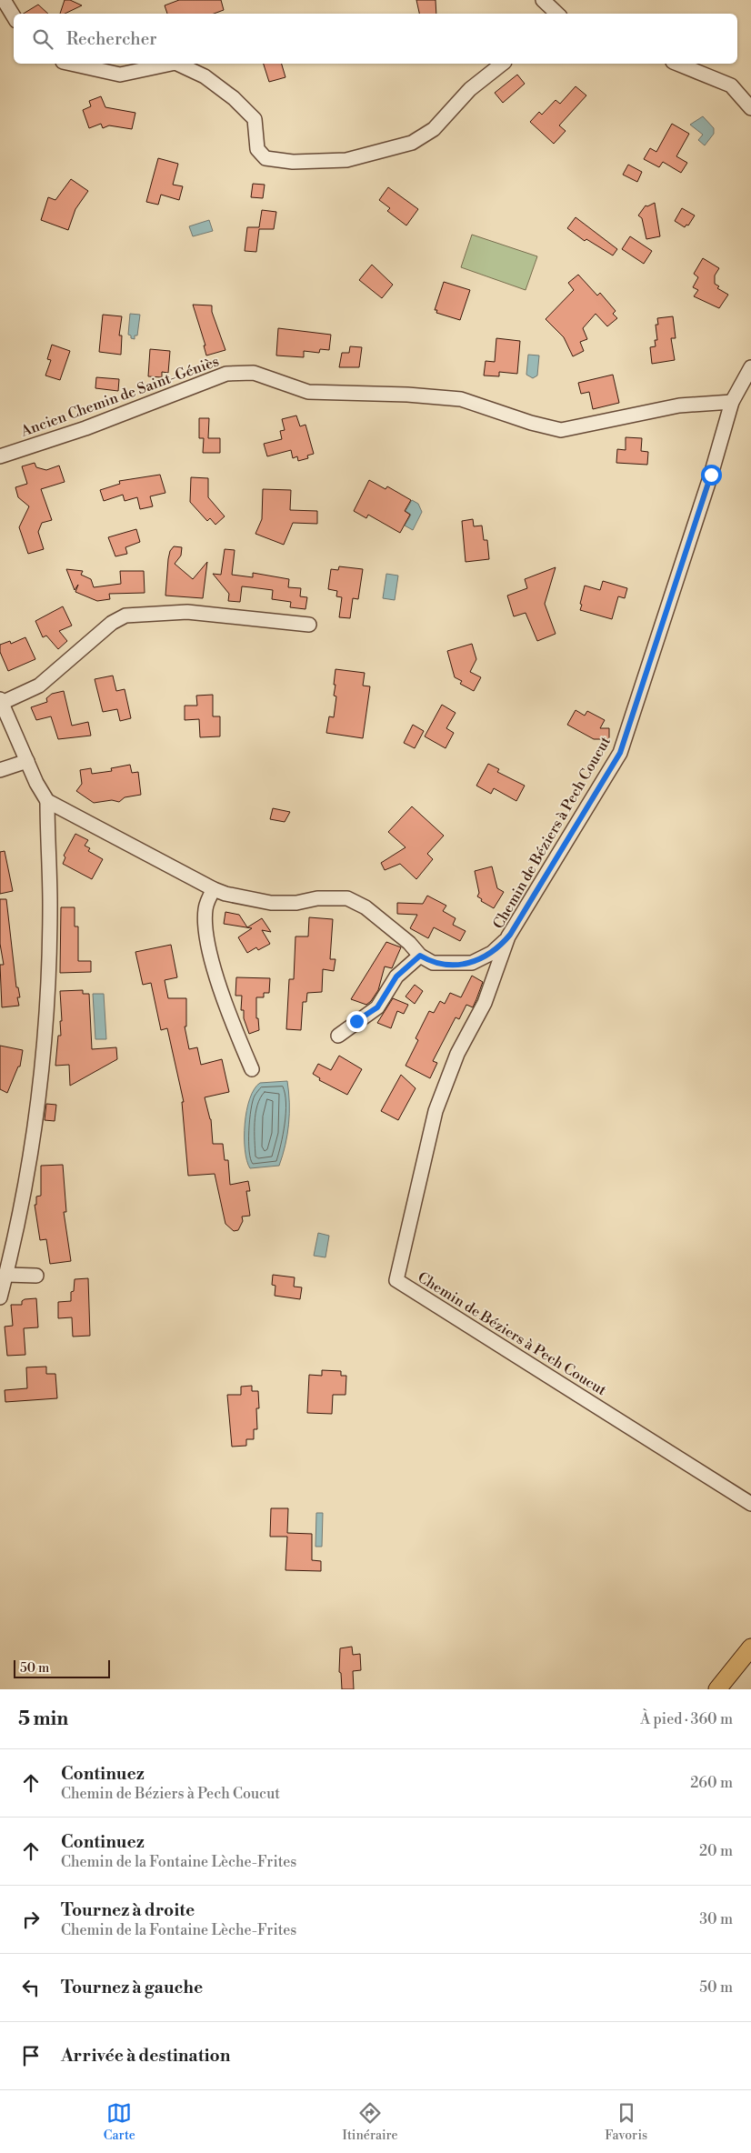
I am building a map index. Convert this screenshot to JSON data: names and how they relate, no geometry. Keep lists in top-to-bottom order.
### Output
{
  "streets": {
    "street": ["Ancien Chemin de Saint-Géniès", "Chemin de Béziers à Pech Coucut"]
  },
  "crossings": [
    ["Ancien Chemin de Saint-Géniès", "Chemin de Béziers à Pech Coucut"]
  ],
  "scale_bar": "50 m",
  "page": {
    "search": "Rechercher",
    "scale": "50 m",
    "heading": ["5 min", "À pied · 360 m"],
    "list": [
      ["Continuez", "Chemin de Béziers à Pech Coucut", "260 m"],
      ["Continuez", "Chemin de la Fontaine Lèche-Frites", "20 m"],
      ["Tournez à droite", "Chemin de la Fontaine Lèche-Frites", "30 m"],
      ["Tournez à gauche", "50 m"],
      "Arrivée à destination"
    ],
    "nav": ["Carte", "Itinéraire", "Favoris"]
  }
}
